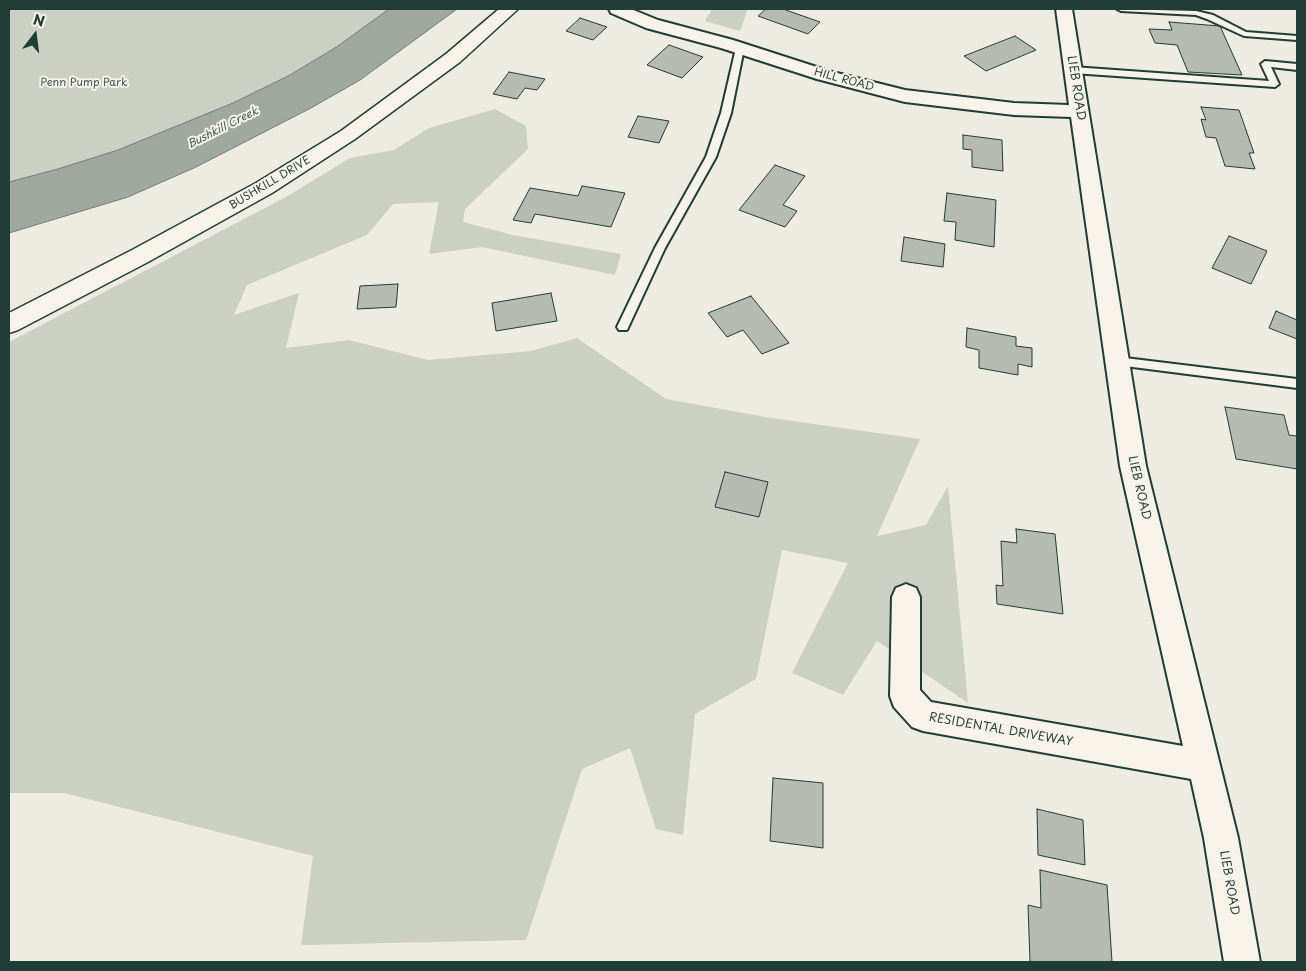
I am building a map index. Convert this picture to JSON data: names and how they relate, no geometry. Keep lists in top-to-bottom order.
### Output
{
  "streets": {
    "main road": ["BUSHKILL DRIVE"],
    "street": ["HILL ROAD", "LIEB ROAD", "RESIDENTAL DRIVEWAY"]
  },
  "crossings": [
    ["HILL ROAD", "LIEB ROAD"],
    ["LIEB ROAD", "RESIDENTAL DRIVEWAY"]
  ],
  "water": ["Bushkill Creek"],
  "parks": ["Penn Pump Park"],
  "north": "top"
}
